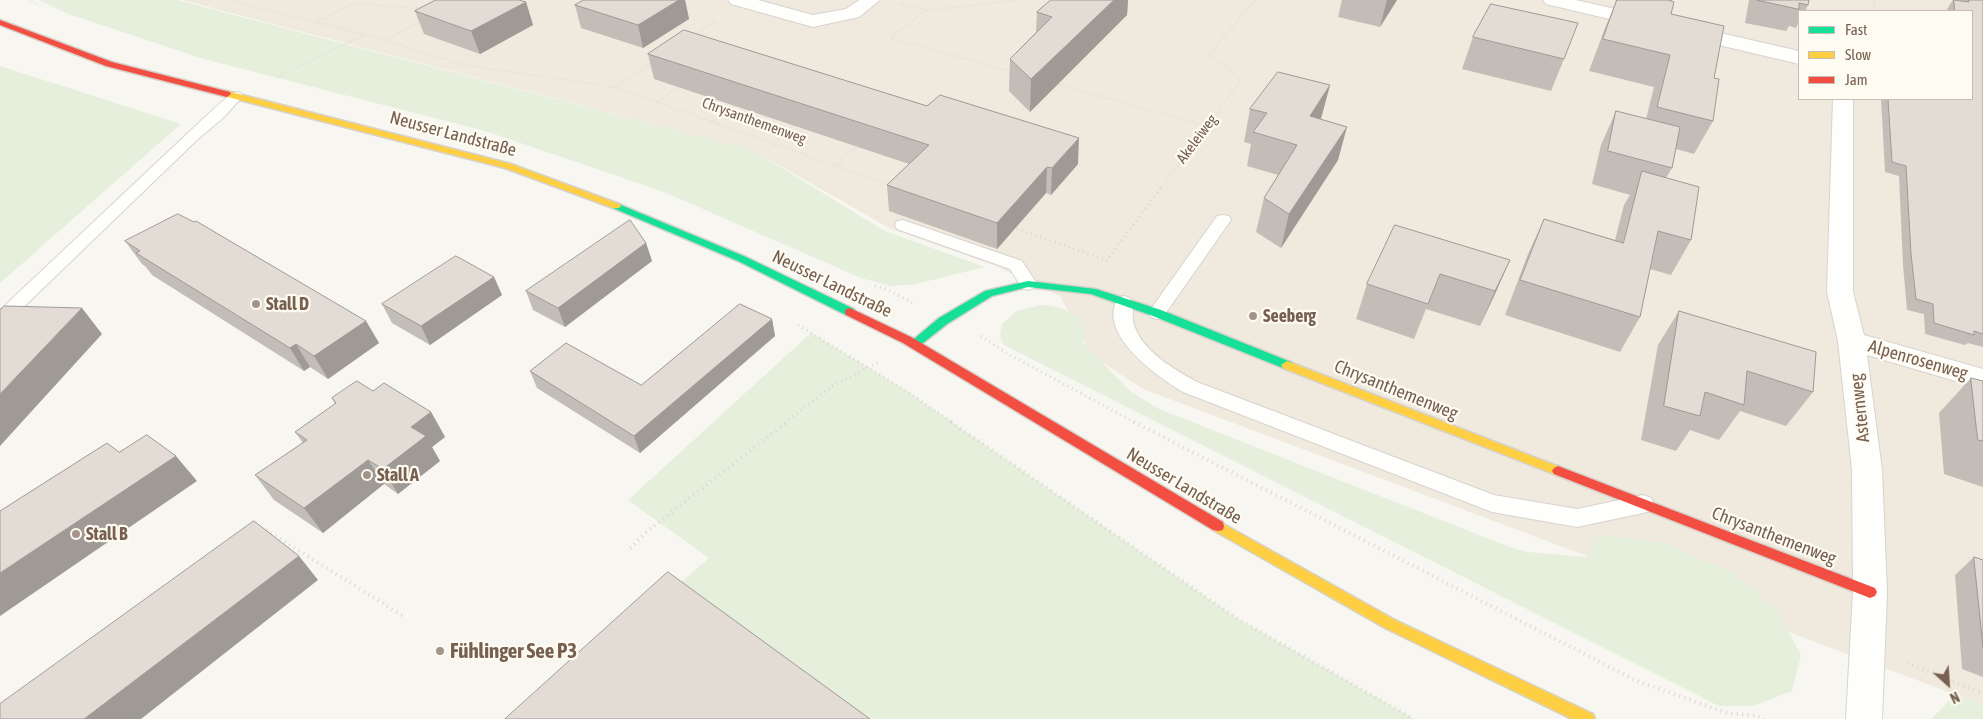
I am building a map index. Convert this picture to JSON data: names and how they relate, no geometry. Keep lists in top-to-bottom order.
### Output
{
  "streets": {
    "main road": ["Chrysanthemenweg", "Neusser Landstraße"],
    "street": ["Alpenrosenweg", "Asternweg"],
    "path": ["Akeleiweg"]
  },
  "crossings": [
    ["Chrysanthemenweg", "Neusser Landstraße"],
    ["Chrysanthemenweg", "Akeleiweg"],
    ["Chrysanthemenweg", "Asternweg"],
    ["Alpenrosenweg", "Asternweg"]
  ],
  "places": [
    "Stall D",
    "Seeberg",
    "Stall A",
    "Stall B",
    "Fühlinger See P3"
  ],
  "legend": ["Fast", "Slow", "Jam"],
  "north": "bottom right"
}
